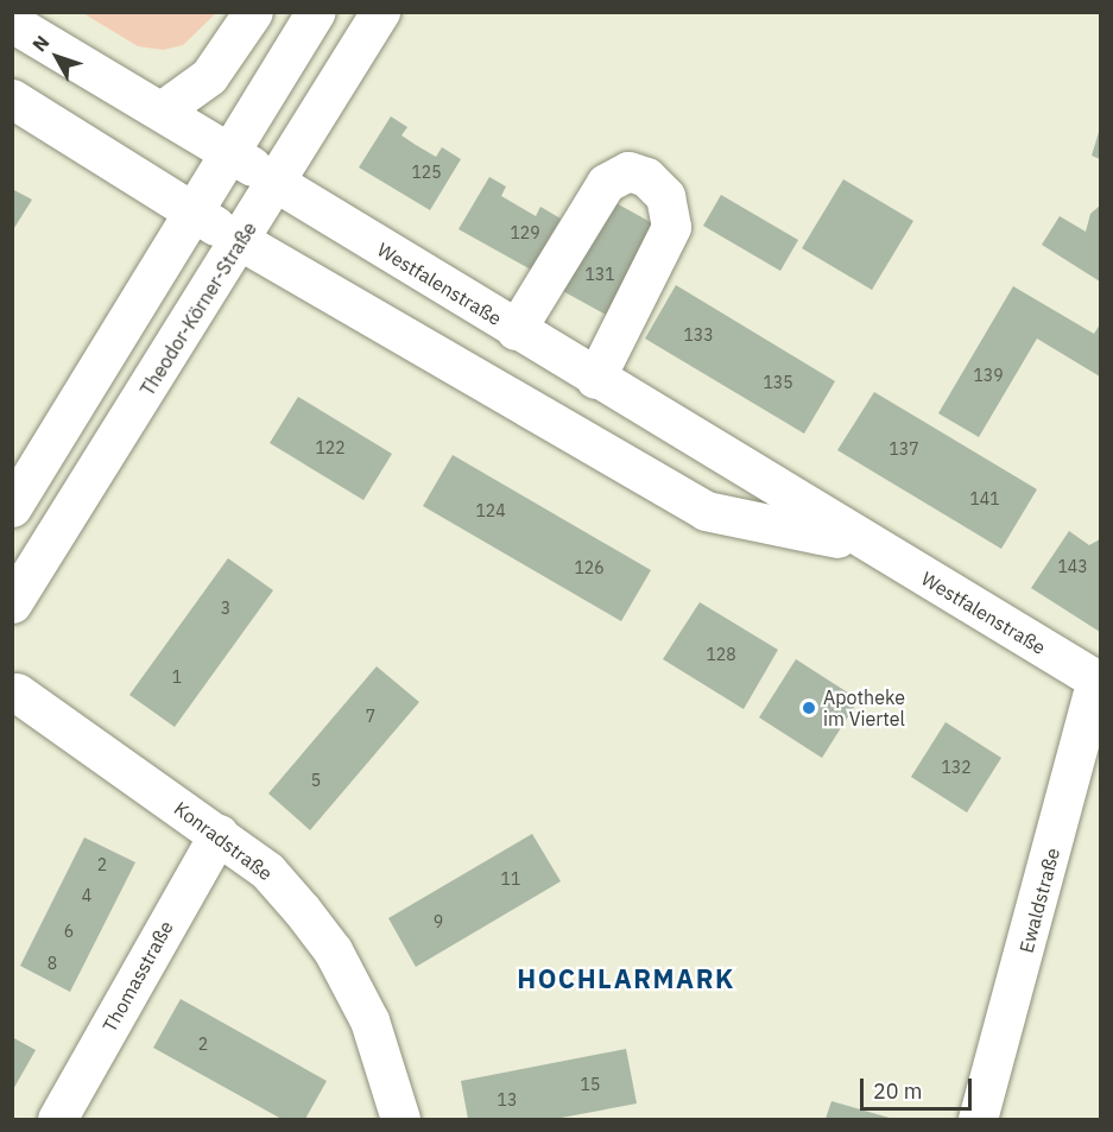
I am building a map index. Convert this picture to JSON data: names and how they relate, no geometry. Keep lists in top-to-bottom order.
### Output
{
  "streets": {
    "street": [
      "Westfalenstraße",
      "Theodor-Körner-Straße",
      "Konradstraße",
      "Ewaldstraße",
      "Thomasstraße"
    ]
  },
  "crossings": [
    ["Westfalenstraße", "Theodor-Körner-Straße"],
    ["Westfalenstraße", "Ewaldstraße"],
    ["Konradstraße", "Thomasstraße"]
  ],
  "districts": ["HOCHLARMARK"],
  "places": ["Apotheke im Viertel"],
  "house_numbers": [
    "125",
    "129",
    "131",
    "133",
    "139",
    "135",
    "122",
    "137",
    "141",
    "124",
    "143",
    "126",
    "3",
    "128",
    "1",
    "7",
    "132",
    "5",
    "2",
    "11",
    "4",
    "9",
    "6",
    "8",
    "2",
    "15",
    "13"
  ],
  "scale_bar": "20 m",
  "north": "top left"
}
